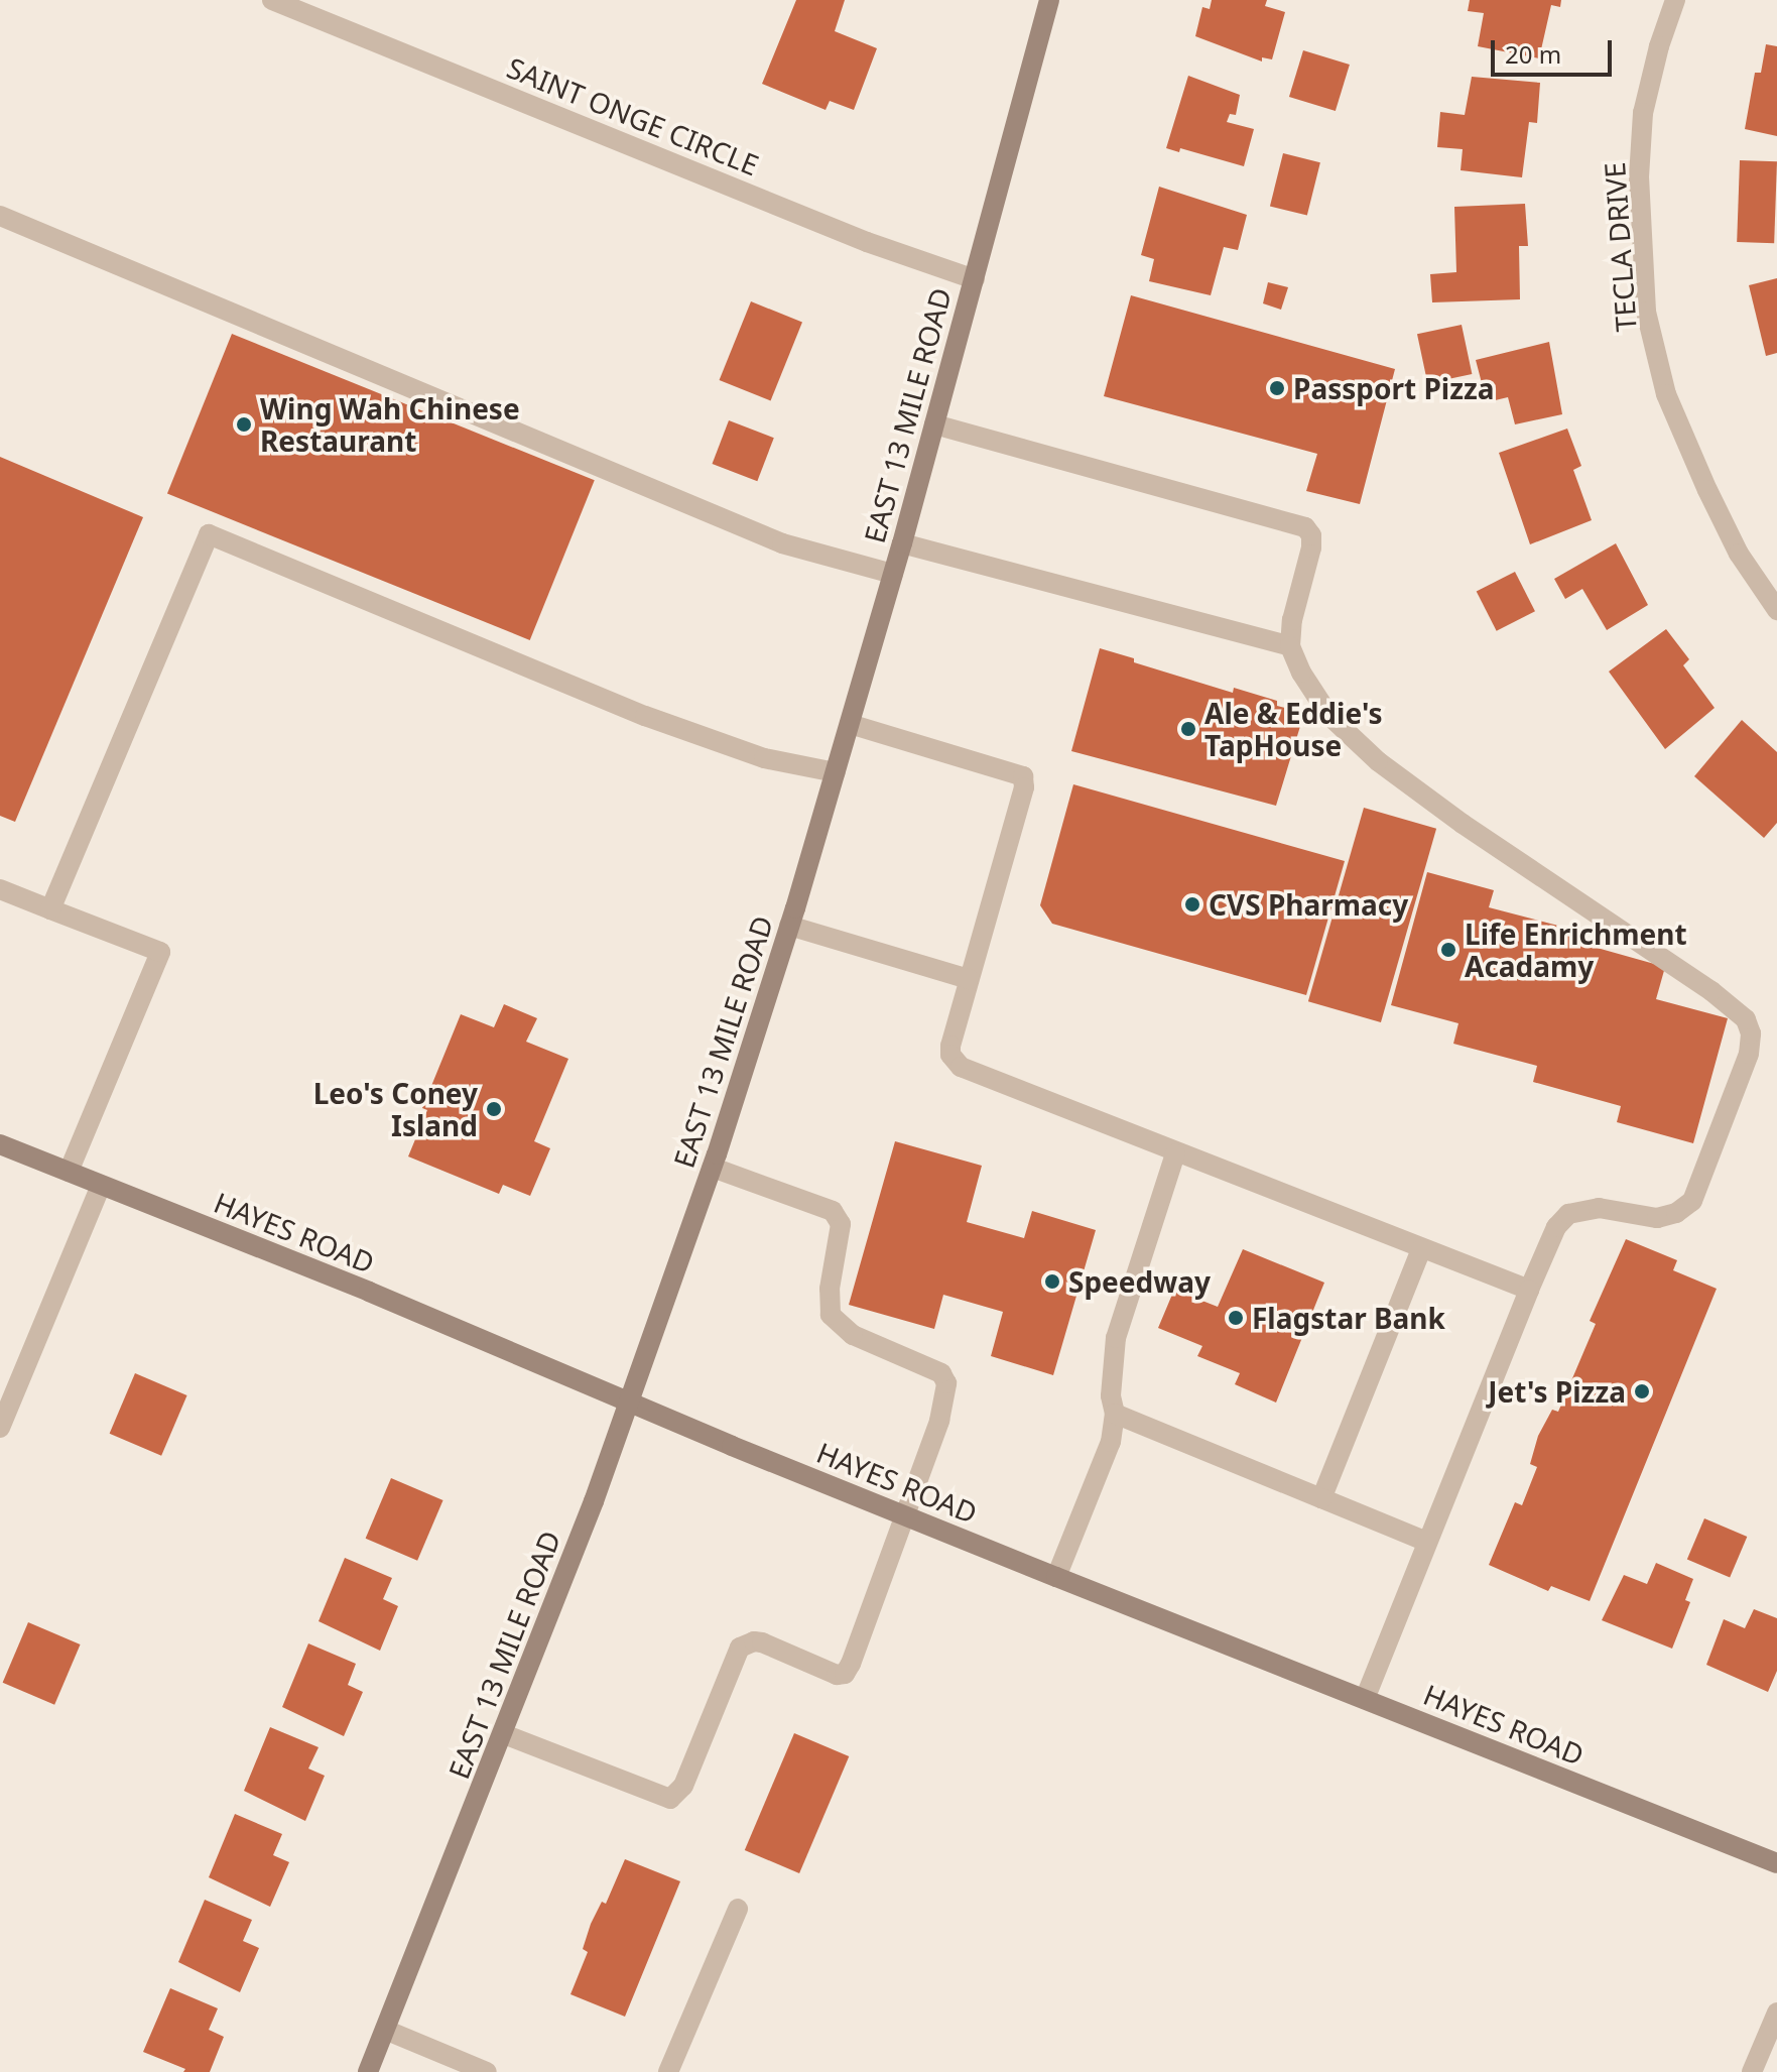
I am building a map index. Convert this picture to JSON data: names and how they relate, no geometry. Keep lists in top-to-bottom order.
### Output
{
  "streets": {
    "main road": ["EAST 13 MILE ROAD", "HAYES ROAD"],
    "street": ["SAINT ONGE CIRCLE", "TECLA DRIVE"]
  },
  "crossings": [
    ["SAINT ONGE CIRCLE", "EAST 13 MILE ROAD"],
    ["EAST 13 MILE ROAD", "HAYES ROAD"]
  ],
  "places": [
    "Passport Pizza",
    "Wing Wah Chinese Restaurant",
    "Ale & Eddie's TapHouse",
    "CVS Pharmacy",
    "Life Enrichment Acadamy",
    "Leo's Coney Island",
    "Speedway",
    "Flagstar Bank",
    "Jet's Pizza"
  ],
  "scale_bar": "20 m"
}
